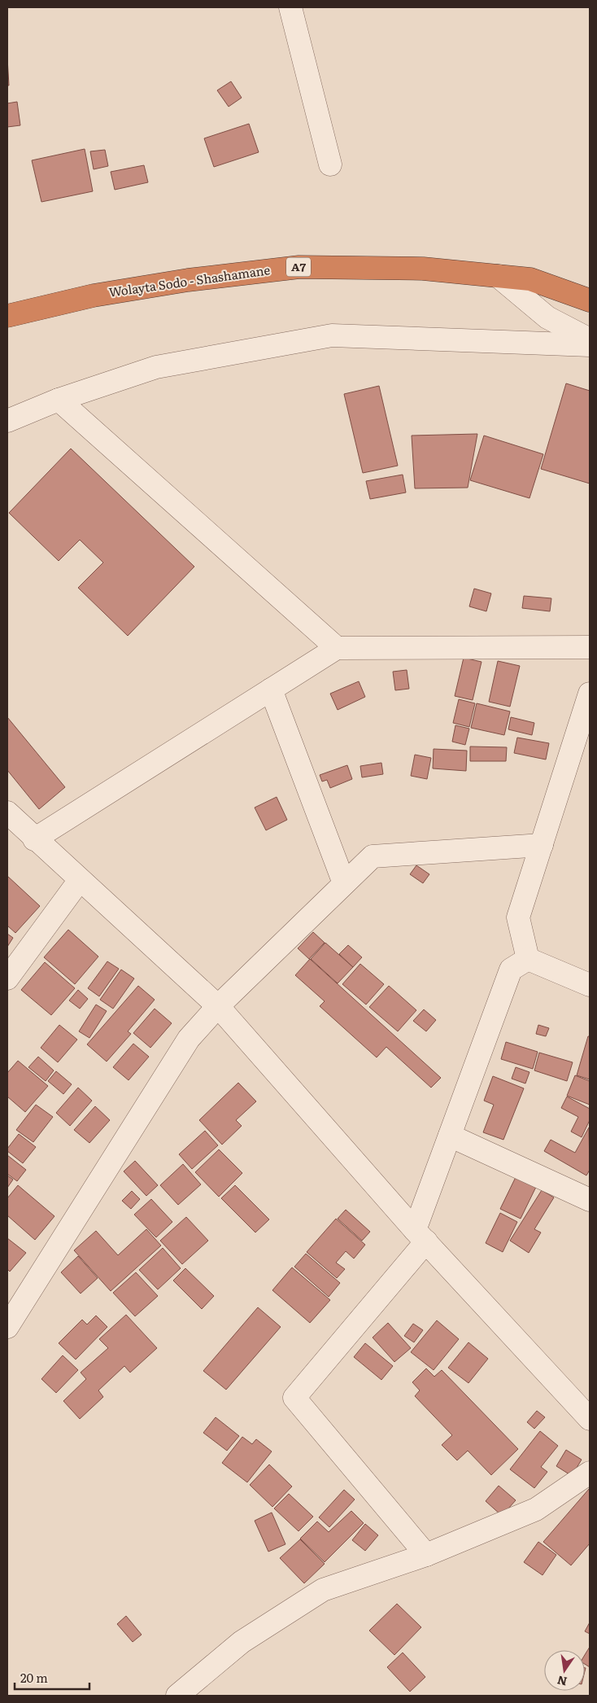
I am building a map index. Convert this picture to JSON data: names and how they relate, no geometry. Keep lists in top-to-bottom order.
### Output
{
  "streets": {
    "highway": ["A7", "Wolayta Sodo - Shashamane"]
  },
  "scale_bar": "20 m",
  "north": "bottom"
}
